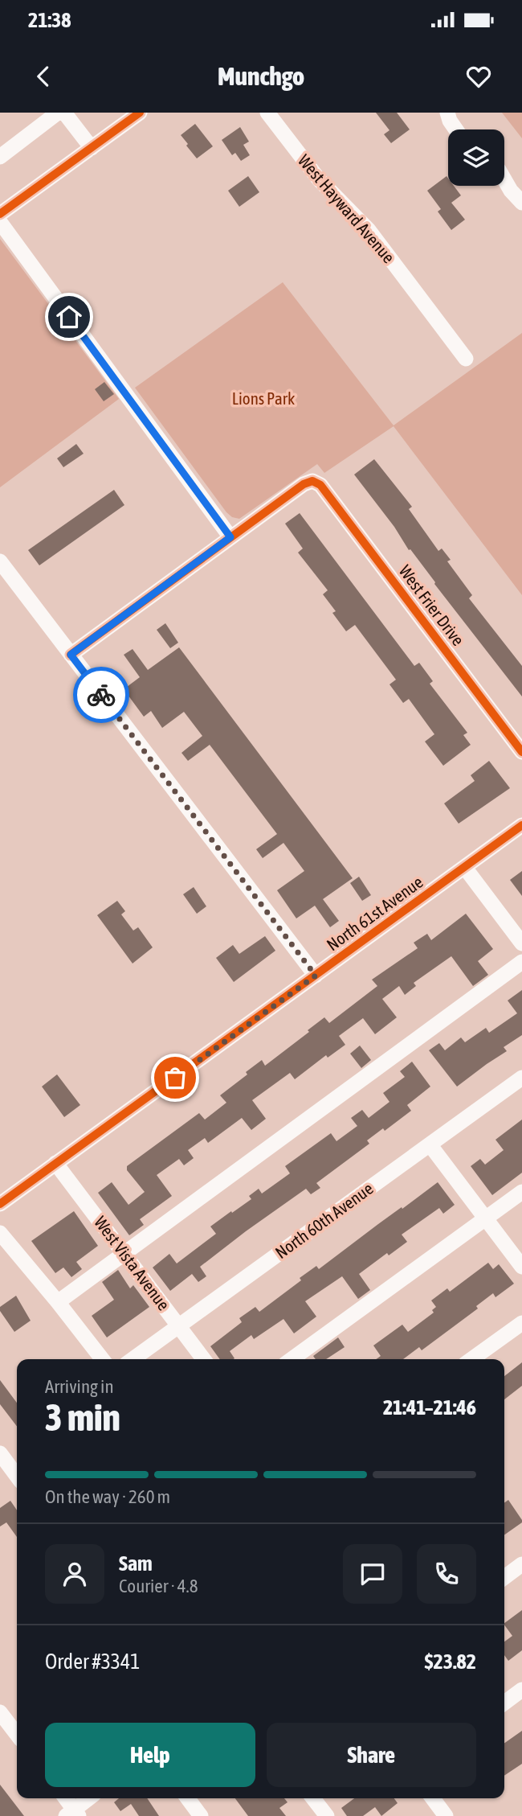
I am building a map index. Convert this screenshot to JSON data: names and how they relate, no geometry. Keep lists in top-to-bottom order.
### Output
{
  "streets": {
    "street": [
      "West Hayward Avenue",
      "West Frier Drive",
      "North 61st Avenue",
      "North 60th Avenue",
      "West Vista Avenue"
    ]
  },
  "crossings": [
    ["North 61st Avenue", "West Vista Avenue"],
    ["North 60th Avenue", "West Vista Avenue"]
  ],
  "parks": ["Lions Park"],
  "page": {
    "status": "21:38",
    "header": "Munchgo",
    "heading": ["3 min", "Arriving in", "21:41–21:46"],
    "panel": [
      "Sam",
      "Courier · 4.8",
      "Order #3341",
      "$23.82"
    ],
    "bar": "On the way · 260 m",
    "buttons": ["Help", "Share"]
  }
}
